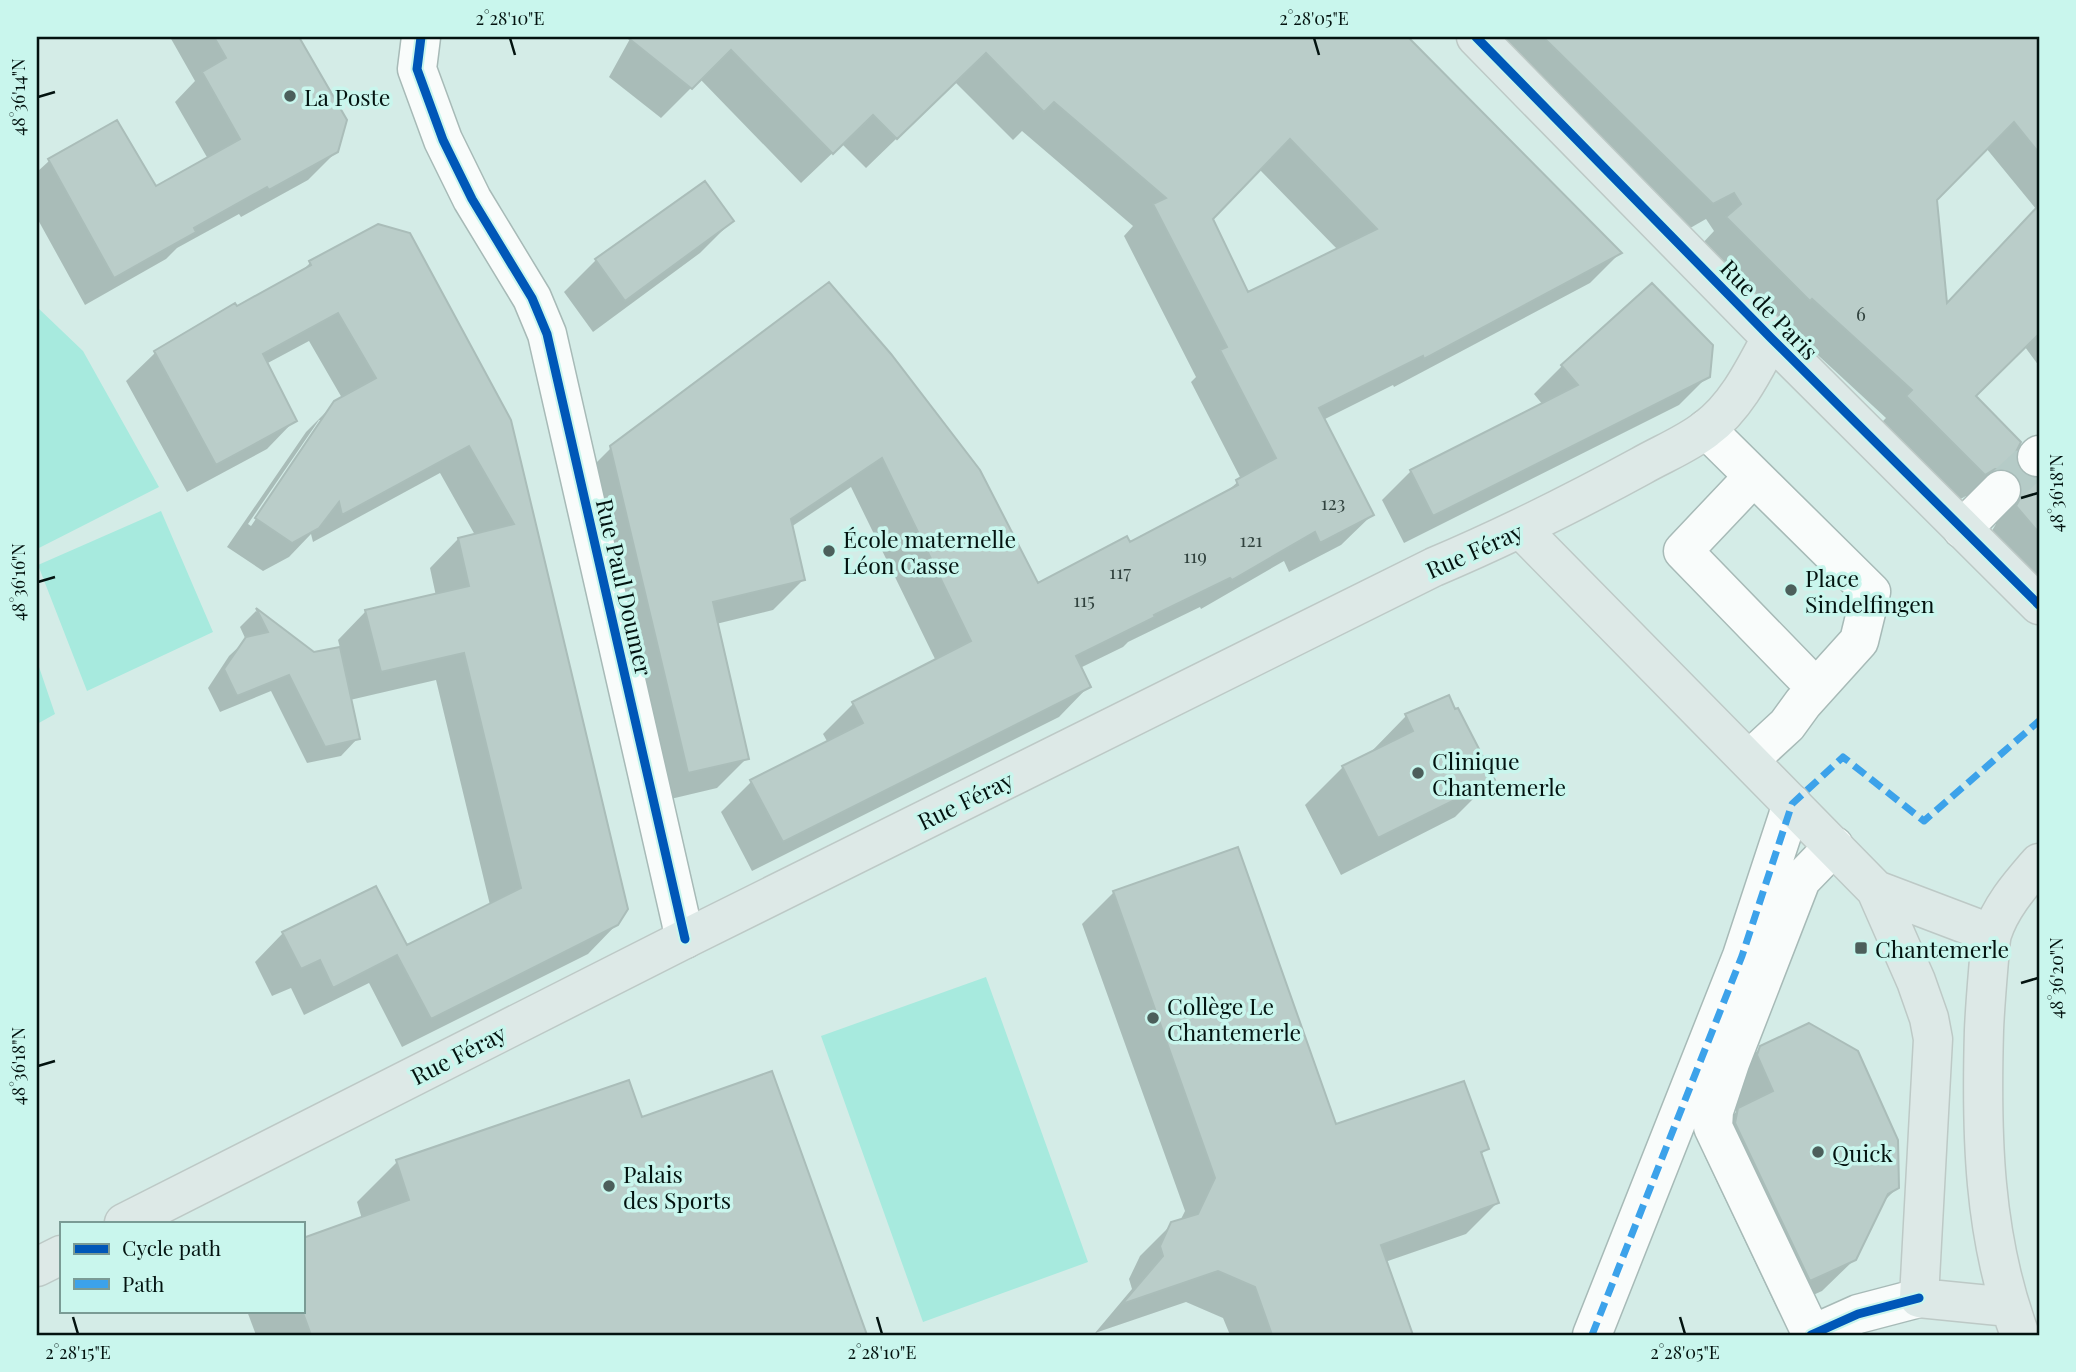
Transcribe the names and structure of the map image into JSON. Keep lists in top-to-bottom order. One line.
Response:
{"streets":{"main road":["Rue de Paris","Rue Féray"],"street":["Rue Paul Doumer"]},"crossings":[["Rue de Paris","Rue Féray"],["Rue Féray","Rue Paul Doumer"]],"places":{"other":["La Poste","École maternelle Léon Casse","Place Sindelfingen","Clinique Chantemerle","Collège Le Chantemerle","Quick","Palais des Sports"],"transit":["Chantemerle"]},"house_numbers":["6","123","121","119","117","115"],"legend":["Cycle path","Path"],"coordinates":["2°28'10\"E","2°28'05\"E","48°36'14\"N","48°36'18\"N","48°36'16\"N","48°36'20\"N","2°28'15\"E"]}
